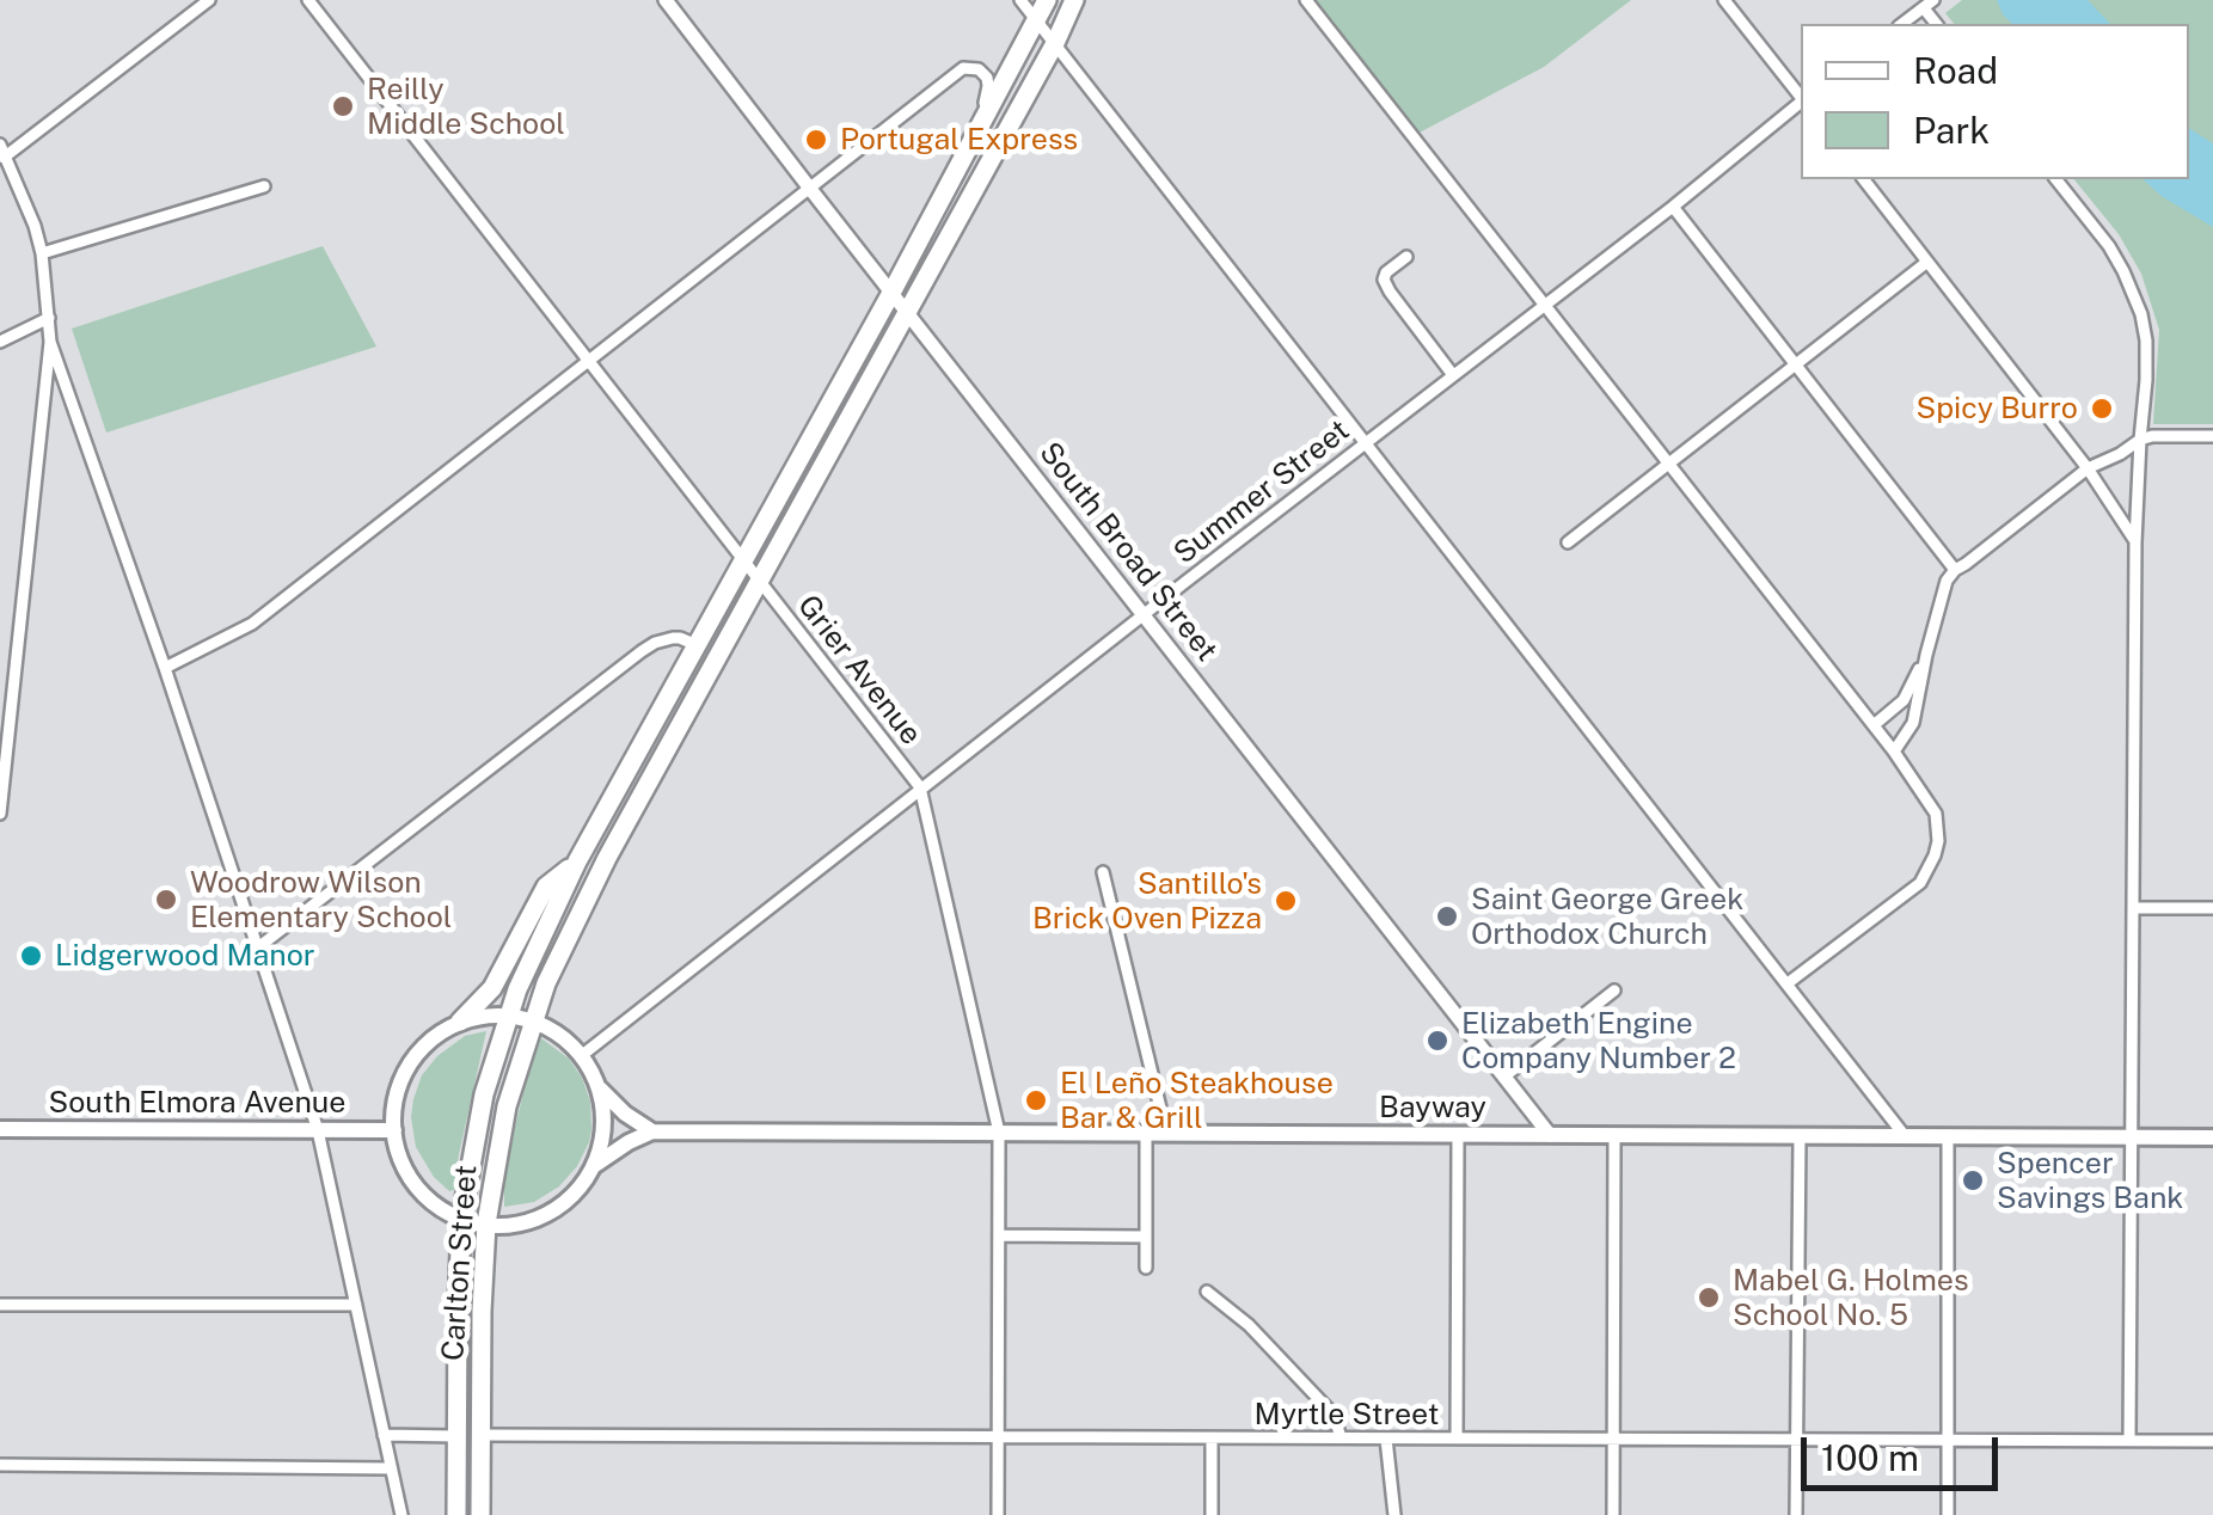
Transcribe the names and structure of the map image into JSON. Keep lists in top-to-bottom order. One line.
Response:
{"streets":{"highway":["Carlton Street"],"main road":["South Elmora Avenue","Bayway"],"street":["Summer Street","South Broad Street","Grier Avenue","Myrtle Street"]},"crossings":[["Summer Street","South Broad Street"],["Summer Street","Grier Avenue"],["South Broad Street","Bayway"],["South Broad Street","Carlton Street"],["Grier Avenue","Bayway"],["Grier Avenue","Carlton Street"],["Grier Avenue","Myrtle Street"],["Carlton Street","Myrtle Street"]],"places":["Reilly Middle School","Portugal Express","Spicy Burro","Woodrow Wilson Elementary School","Santillo's Brick Oven Pizza","Saint George Greek Orthodox Church","Lidgerwood Manor","Elizabeth Engine Company Number 2","El Leño Steakhouse Bar & Grill","Spencer Savings Bank","Mabel G. Holmes School No. 5"],"legend":["Road","Park"],"scale_bar":"100 m"}
